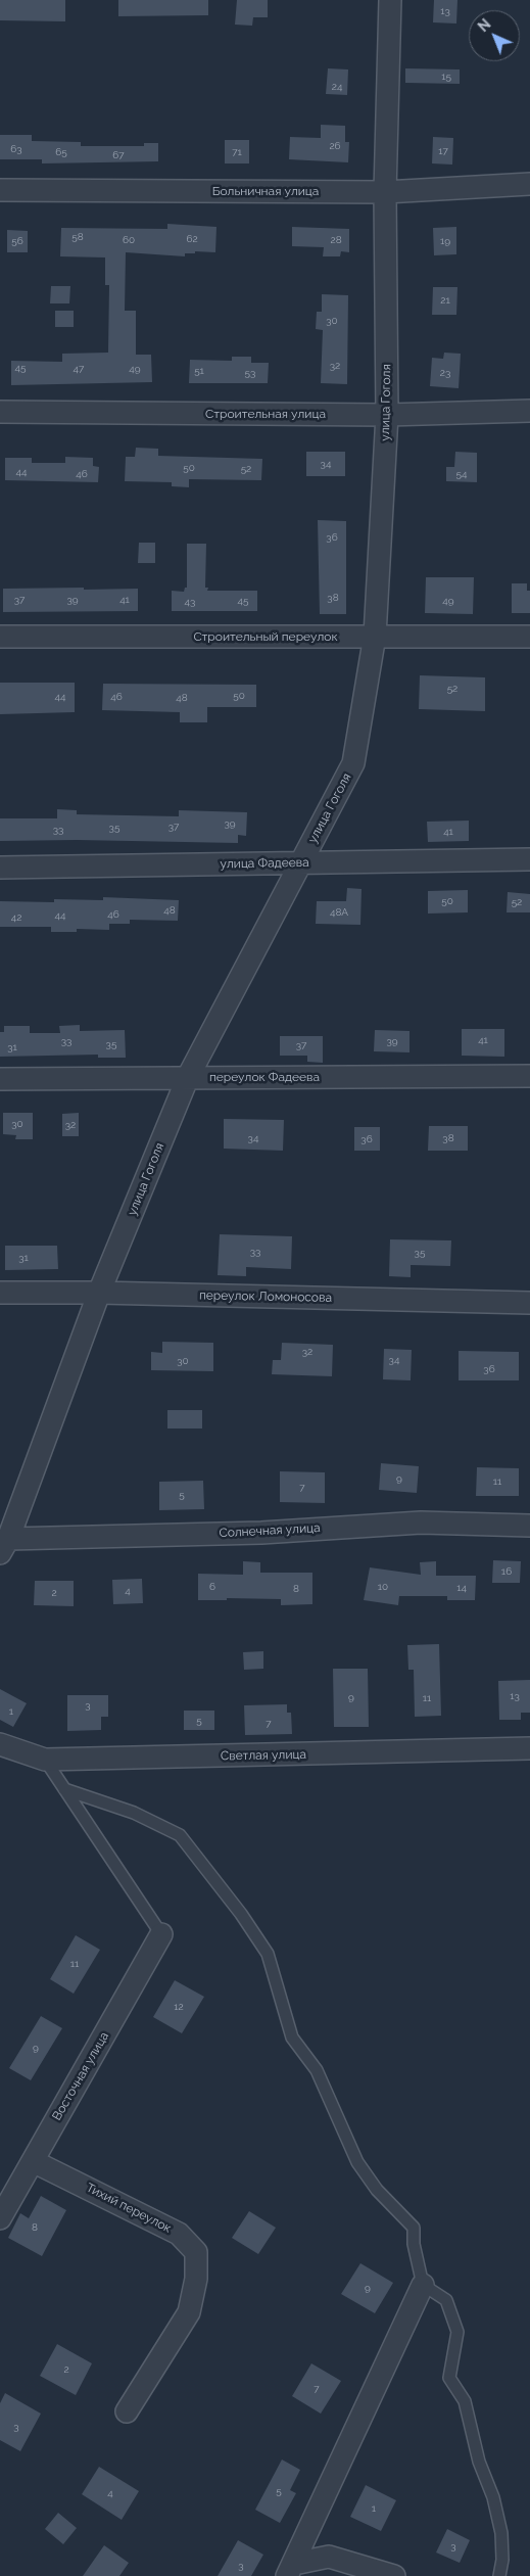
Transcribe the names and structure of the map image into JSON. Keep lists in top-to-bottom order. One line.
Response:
{"streets":{"street":["Больничная улица","улица Гоголя","Строительная улица","Строительный переулок","улица Фадеева","переулок Фадеева","переулок Ломоносова","Солнечная улица","Светлая улица","Восточная улица","Тихий переулок"]},"crossings":[["Больничная улица","улица Гоголя"],["улица Гоголя","Строительная улица"],["улица Гоголя","Строительный переулок"],["улица Гоголя","улица Фадеева"],["улица Гоголя","переулок Фадеева"],["улица Гоголя","переулок Ломоносова"],["улица Гоголя","Солнечная улица"],["Восточная улица","Тихий переулок"]],"house_numbers":["13","15","24","26","63","17","65","71","67","58","62","60","28","56","19","21","30","32","45","47","49","51","53","23","34","50","52","44","46","54","36","38","37","39","41","45","49","43","52","50","44","46","48","39","37","35","33","41","50","52","48","48А","46","44","42","41","33","39","35","37","31","30","32","34","38","36","33","35","31","32","34","30","36","9","11","7","5","16","6","10","14","8","4","2","13","9","11","3","1","5","7","11","12","9","8","9","2","7","3","5","4","1","3","3"],"north":"top left"}
